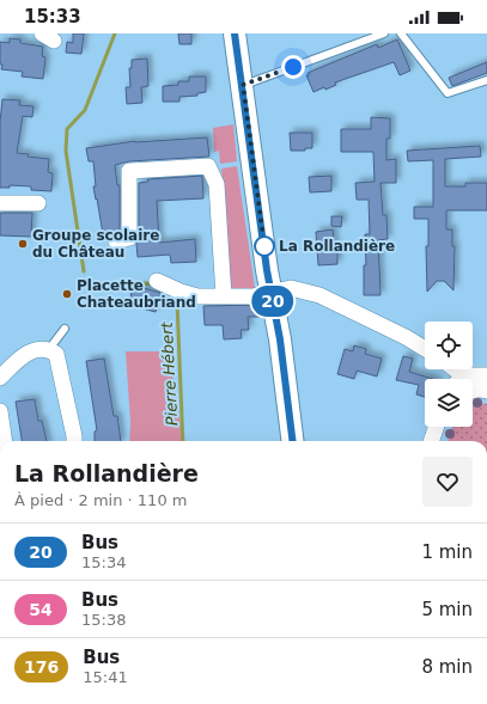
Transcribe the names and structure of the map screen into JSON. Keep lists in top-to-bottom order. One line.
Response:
{"water":["Pierre Hébert"],"places":["Groupe scolaire du Château","La Rollandière","Placette Chateaubriand"],"lines":["bus line 20"],"page":{"status":"15:33","on_map":"20","heading":["La Rollandière","À pied · 2 min · 110 m"],"list":[{"mark":"20","name":"Bus","note":"15:34","value":"1 min"},{"mark":"54","name":"Bus","note":"15:38","value":"5 min"},{"mark":"176","name":"Bus","note":"15:41","value":"8 min"}]}}
